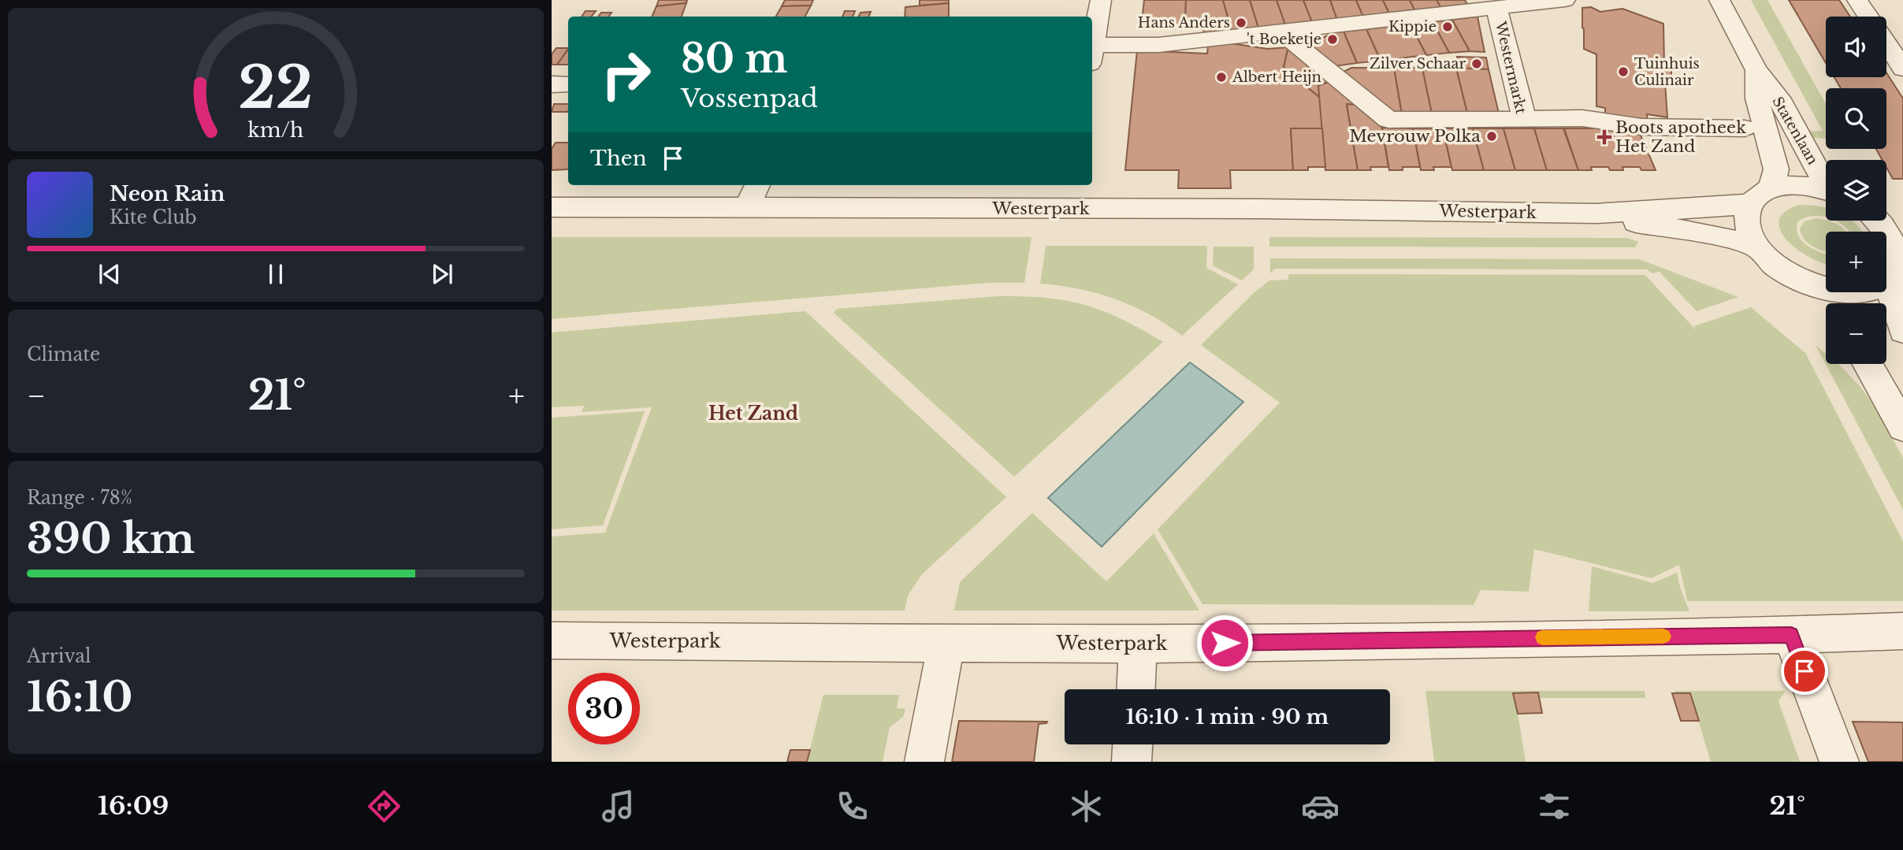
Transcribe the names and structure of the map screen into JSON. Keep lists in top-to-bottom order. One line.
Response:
{"streets":{"street":["Westermarkt","Statenlaan","Westerpark"]},"districts":["Het Zand"],"places":{"other":["Hans Anders","Kippie","'t Boeketje","Zilver Schaar","Tuinhuis Culinair","Albert Heijn","Mevrouw Polka"],"health":["Boots apotheek Het Zand"]},"page":{"map_buttons":["+","−"],"turn":["80 m","Vossenpad"],"then":"Then","song":["Neon Rain","Kite Club"],"tile":["Climate",["Range · 78%","390 km"],["Arrival","16:10"]],"heat":["−","21°","+"],"limit":"30","trip":"16:10 · 1 min · 90 m","tabs":["16:09","21°"],"gauge":["22","km/h"]}}
